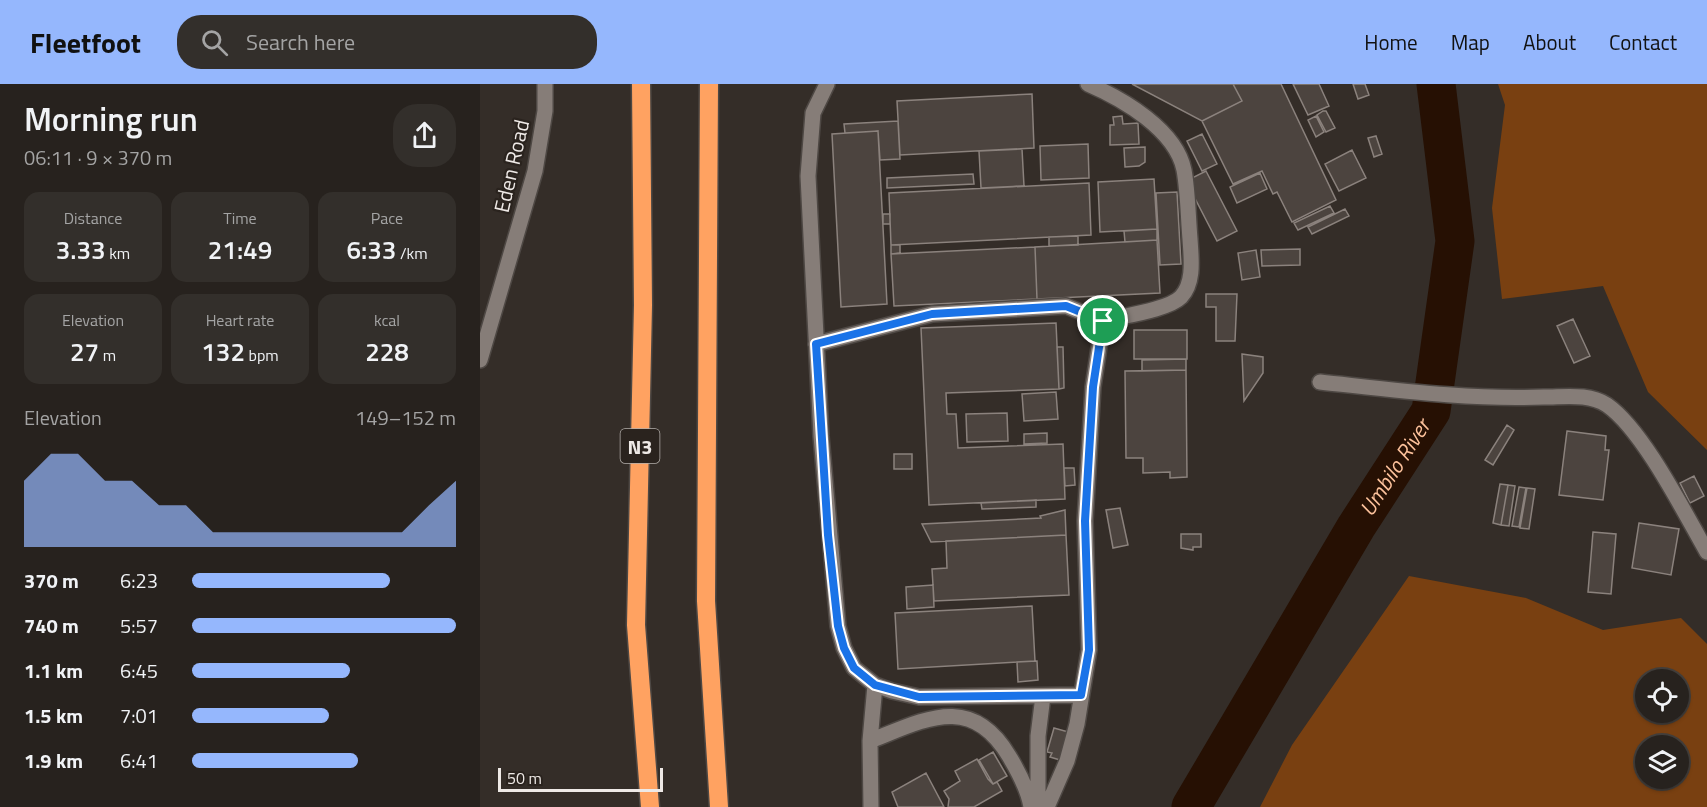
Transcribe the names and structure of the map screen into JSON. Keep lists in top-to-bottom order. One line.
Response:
{"streets":{"highway":["N3"],"street":["Eden Road"]},"water":["Umbilo River"],"scale_bar":"50 m","page":{"header":"Fleetfoot","search":"Search here","nav":["Home","Map","About","Contact"],"heading":["Morning run","06:11 · 9 × 370 m"],"stats":[["Distance","3.33 km"],["Time","21:49"],["Pace","6:33 /km"],["Elevation","27 m"],["Heart rate","132 bpm"],["kcal","228"]],"chart":["Elevation","149–152 m"],"list":[{"name":"370 m","note":"6:23"},{"name":"740 m","note":"5:57"},{"name":"1.1 km","note":"6:45"},{"name":"1.5 km","note":"7:01"},{"name":"1.9 km","note":"6:41"}],"scale":"50 m"}}
